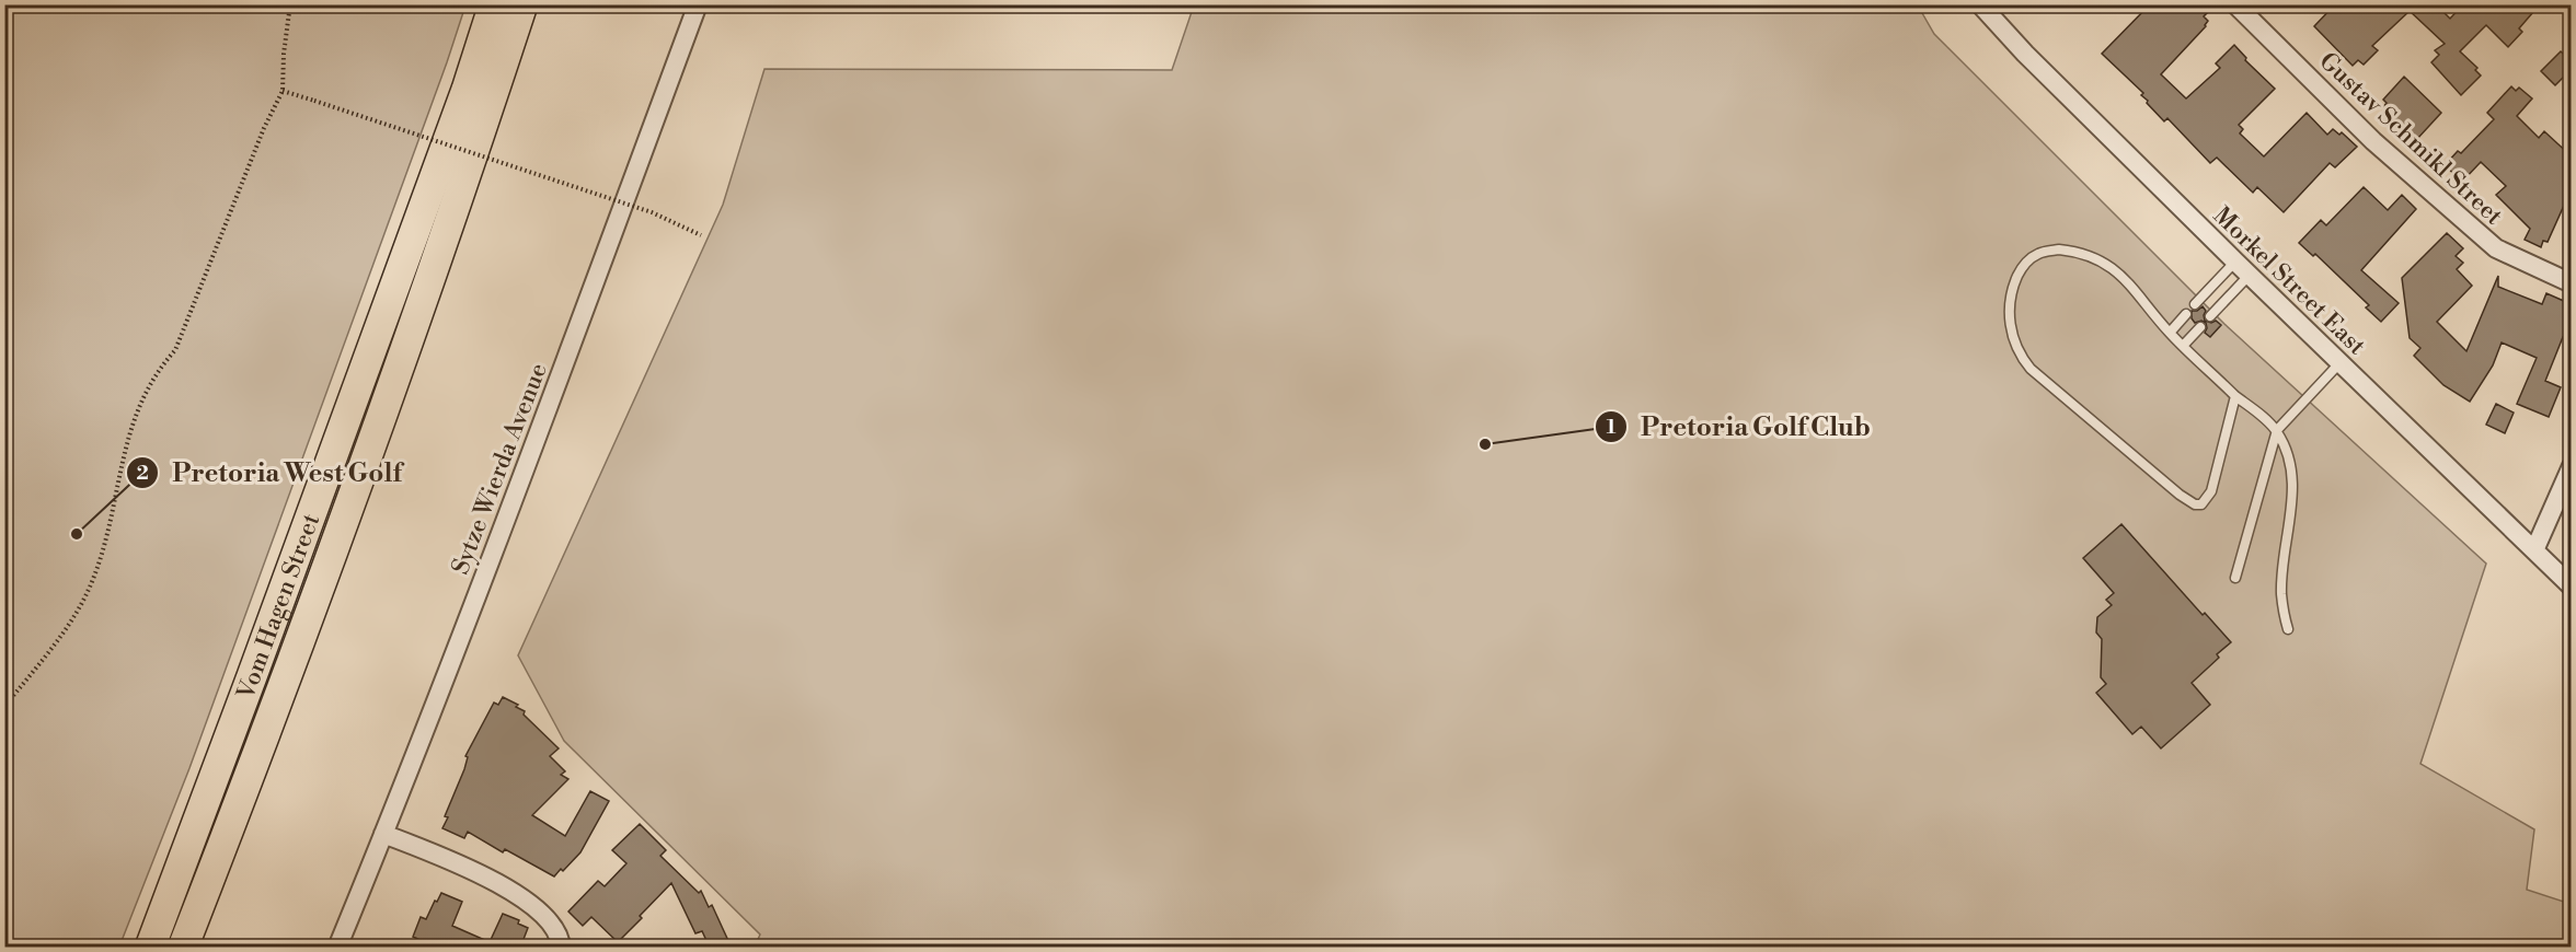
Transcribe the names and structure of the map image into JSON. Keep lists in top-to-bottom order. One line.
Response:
{"streets":{"main road":["Vom Hagen Street"],"street":["Gustav Schmikl Street","Morkel Street East","Sytze Wierda Avenue"]},"places":["Pretoria Golf Club","Pretoria West Golf"]}
